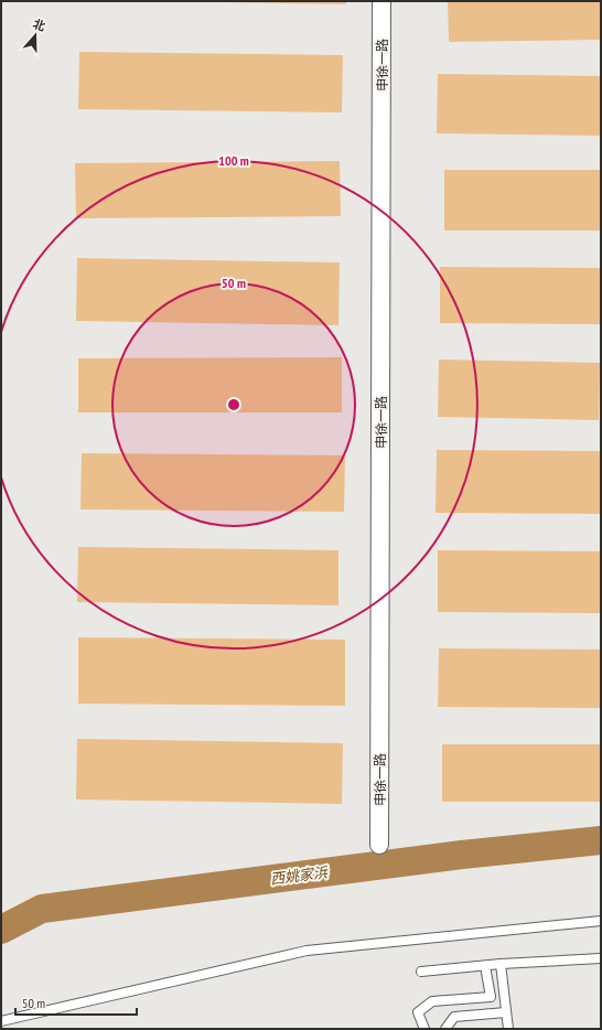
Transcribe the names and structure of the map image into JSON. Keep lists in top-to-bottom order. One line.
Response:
{"streets":{"street":["申徐一路"]},"water":["西姚家浜"],"scale_bar":"50 m","north":"top","rings":["100 m","50 m"]}
